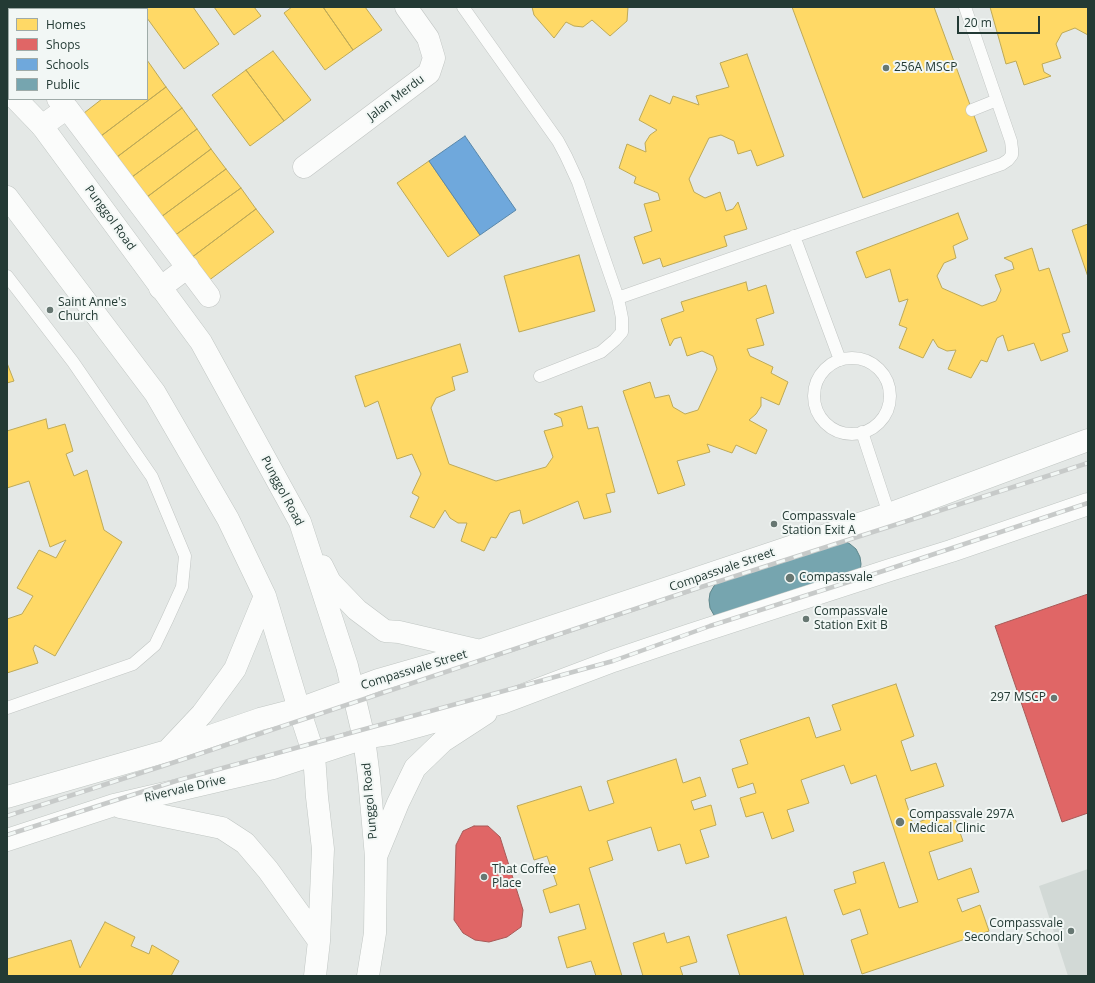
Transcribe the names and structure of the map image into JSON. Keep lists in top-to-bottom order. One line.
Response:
{"streets":{"street":["Jalan Merdu","Punggol Road","Compassvale Street","Rivervale Drive"]},"crossings":[["Punggol Road","Compassvale Street"],["Punggol Road","Rivervale Drive"]],"places":["256A MSCP","Saint Anne's Church","Compassvale Station Exit A","Compassvale","Compassvale Station Exit B","297 MSCP","Compassvale 297A Medical Clinic","That Coffee Place","Compassvale Secondary School"],"legend":["Homes","Shops","Schools","Public"],"scale_bar":"20 m"}
